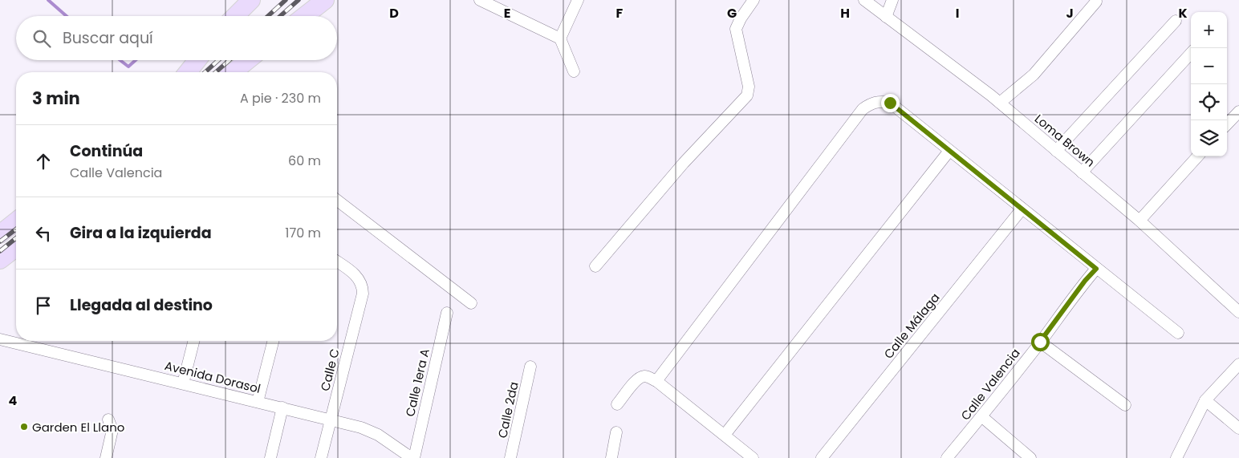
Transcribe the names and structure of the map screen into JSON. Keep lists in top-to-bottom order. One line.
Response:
{"streets":{"street":["Loma Brown","Calle Málaga","Calle C","Avenida Dorasol","Calle 1era A","Calle Valencia","Calle 2da"]},"crossings":[["Calle C","Avenida Dorasol"],["Avenida Dorasol","Calle 1era A"]],"places":["Garden El Llano"],"page":{"map_buttons":["+","−"],"search":"Buscar aquí","heading":["3 min","A pie · 230 m"],"list":[["Continúa","Calle Valencia","60 m"],["Gira a la izquierda","170 m"],"Llegada al destino"]},"grid":{"columns":["D","E","F","G","H","I","J","K"],"rows":["4"]}}
